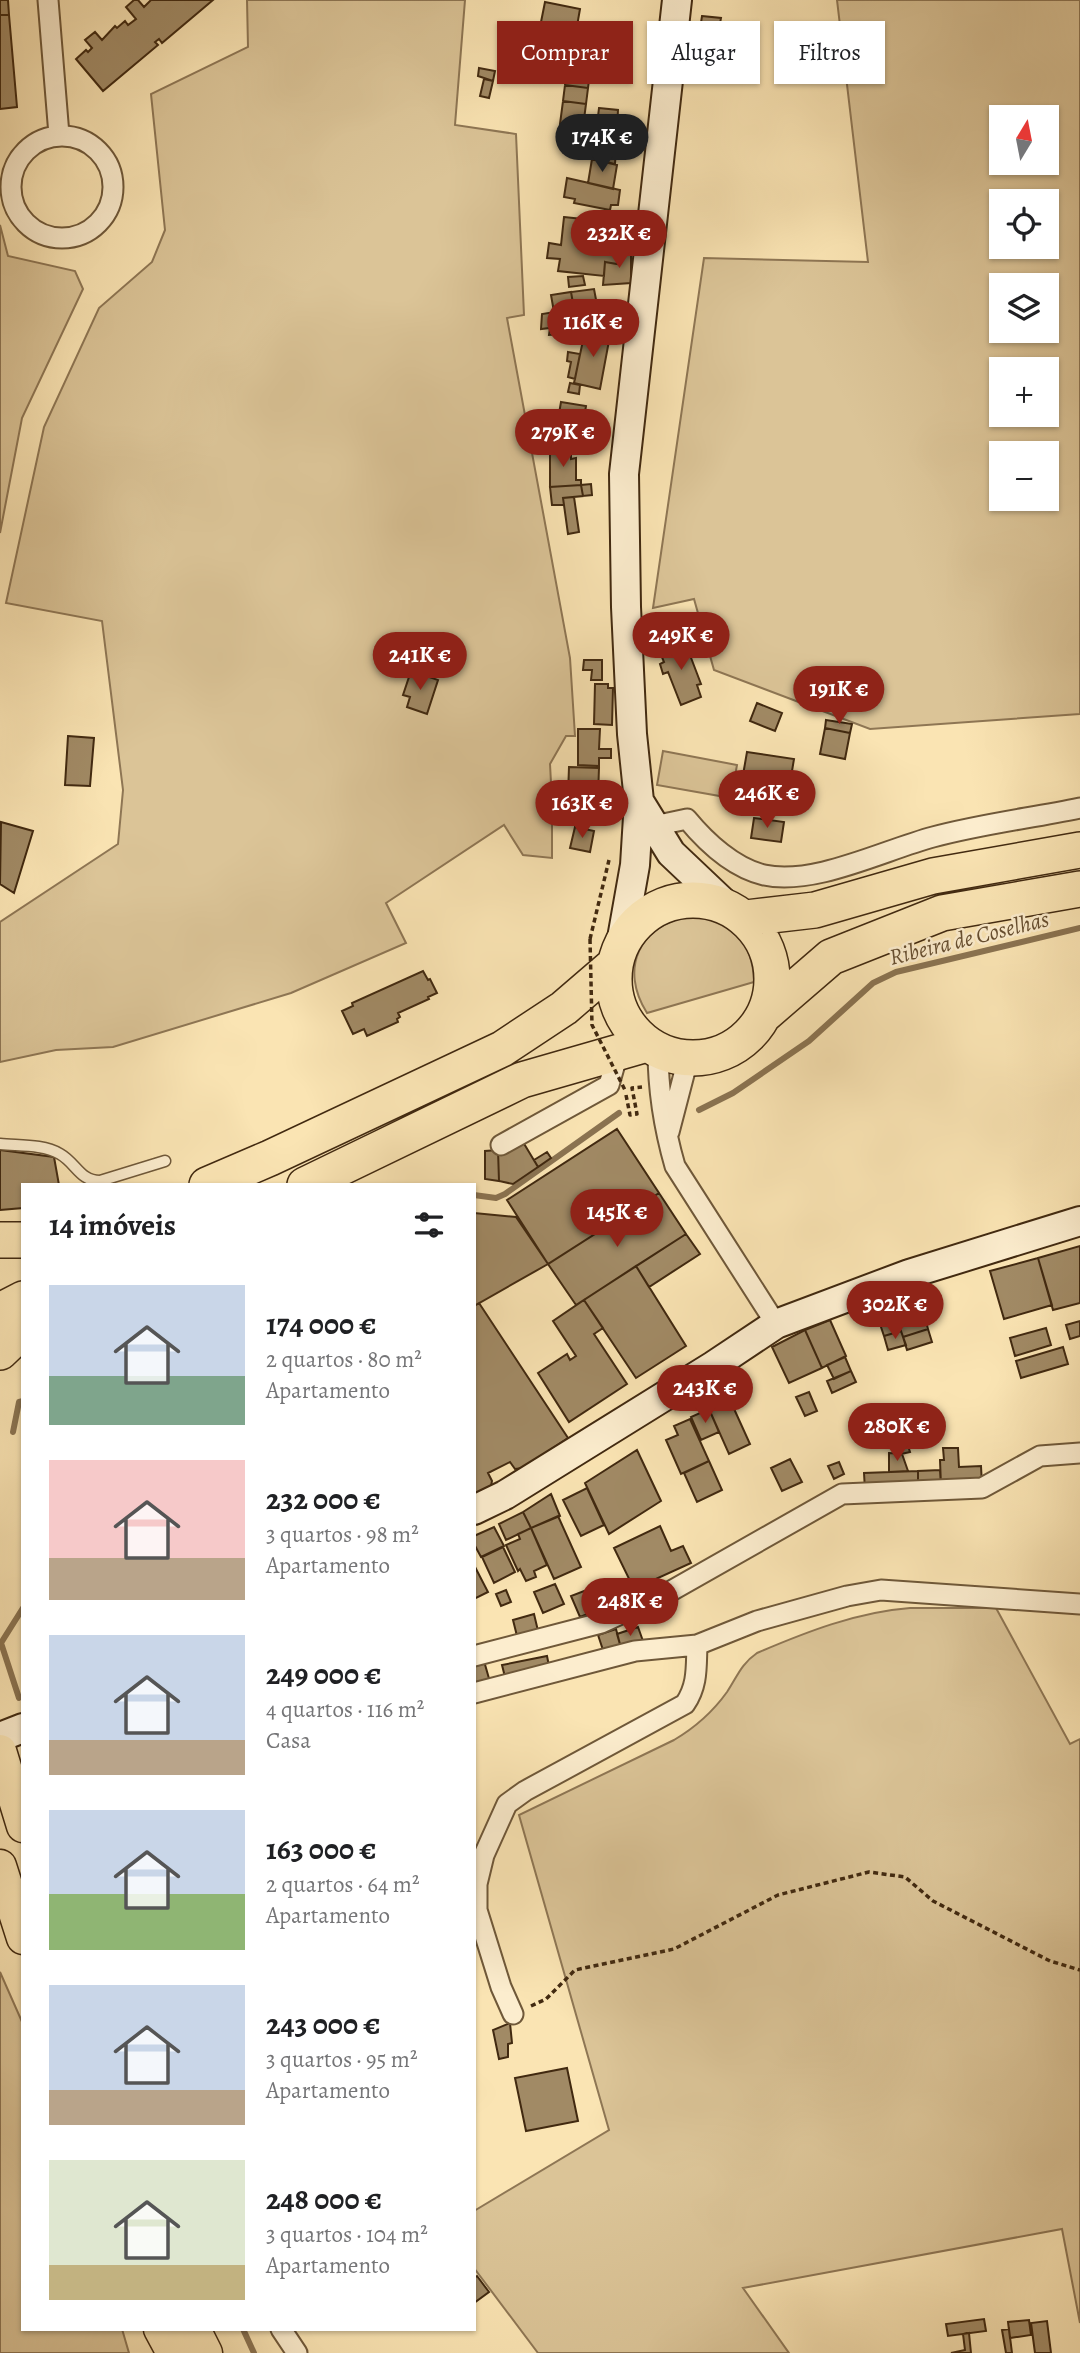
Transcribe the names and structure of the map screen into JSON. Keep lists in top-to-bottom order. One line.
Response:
{"water":["Ribeira de Coselhas"],"north":"top","page":{"chip":["Comprar","Alugar","Filtros"],"map_buttons":["+","−"],"price":["174K €","232K €","116K €","279K €","249K €","241K €","191K €","246K €","163K €","145K €","302K €","243K €","280K €","248K €"],"heading":"14 imóveis","list":[{"name":"174 000 €","note":"2 quartos · 80 m² · Apartamento"},{"name":"232 000 €","note":"3 quartos · 98 m² · Apartamento"},{"name":"249 000 €","note":"4 quartos · 116 m² · Casa"},{"name":"163 000 €","note":"2 quartos · 64 m² · Apartamento"},{"name":"243 000 €","note":"3 quartos · 95 m² · Apartamento"},{"name":"248 000 €","note":"3 quartos · 104 m² · Apartamento"}]}}
